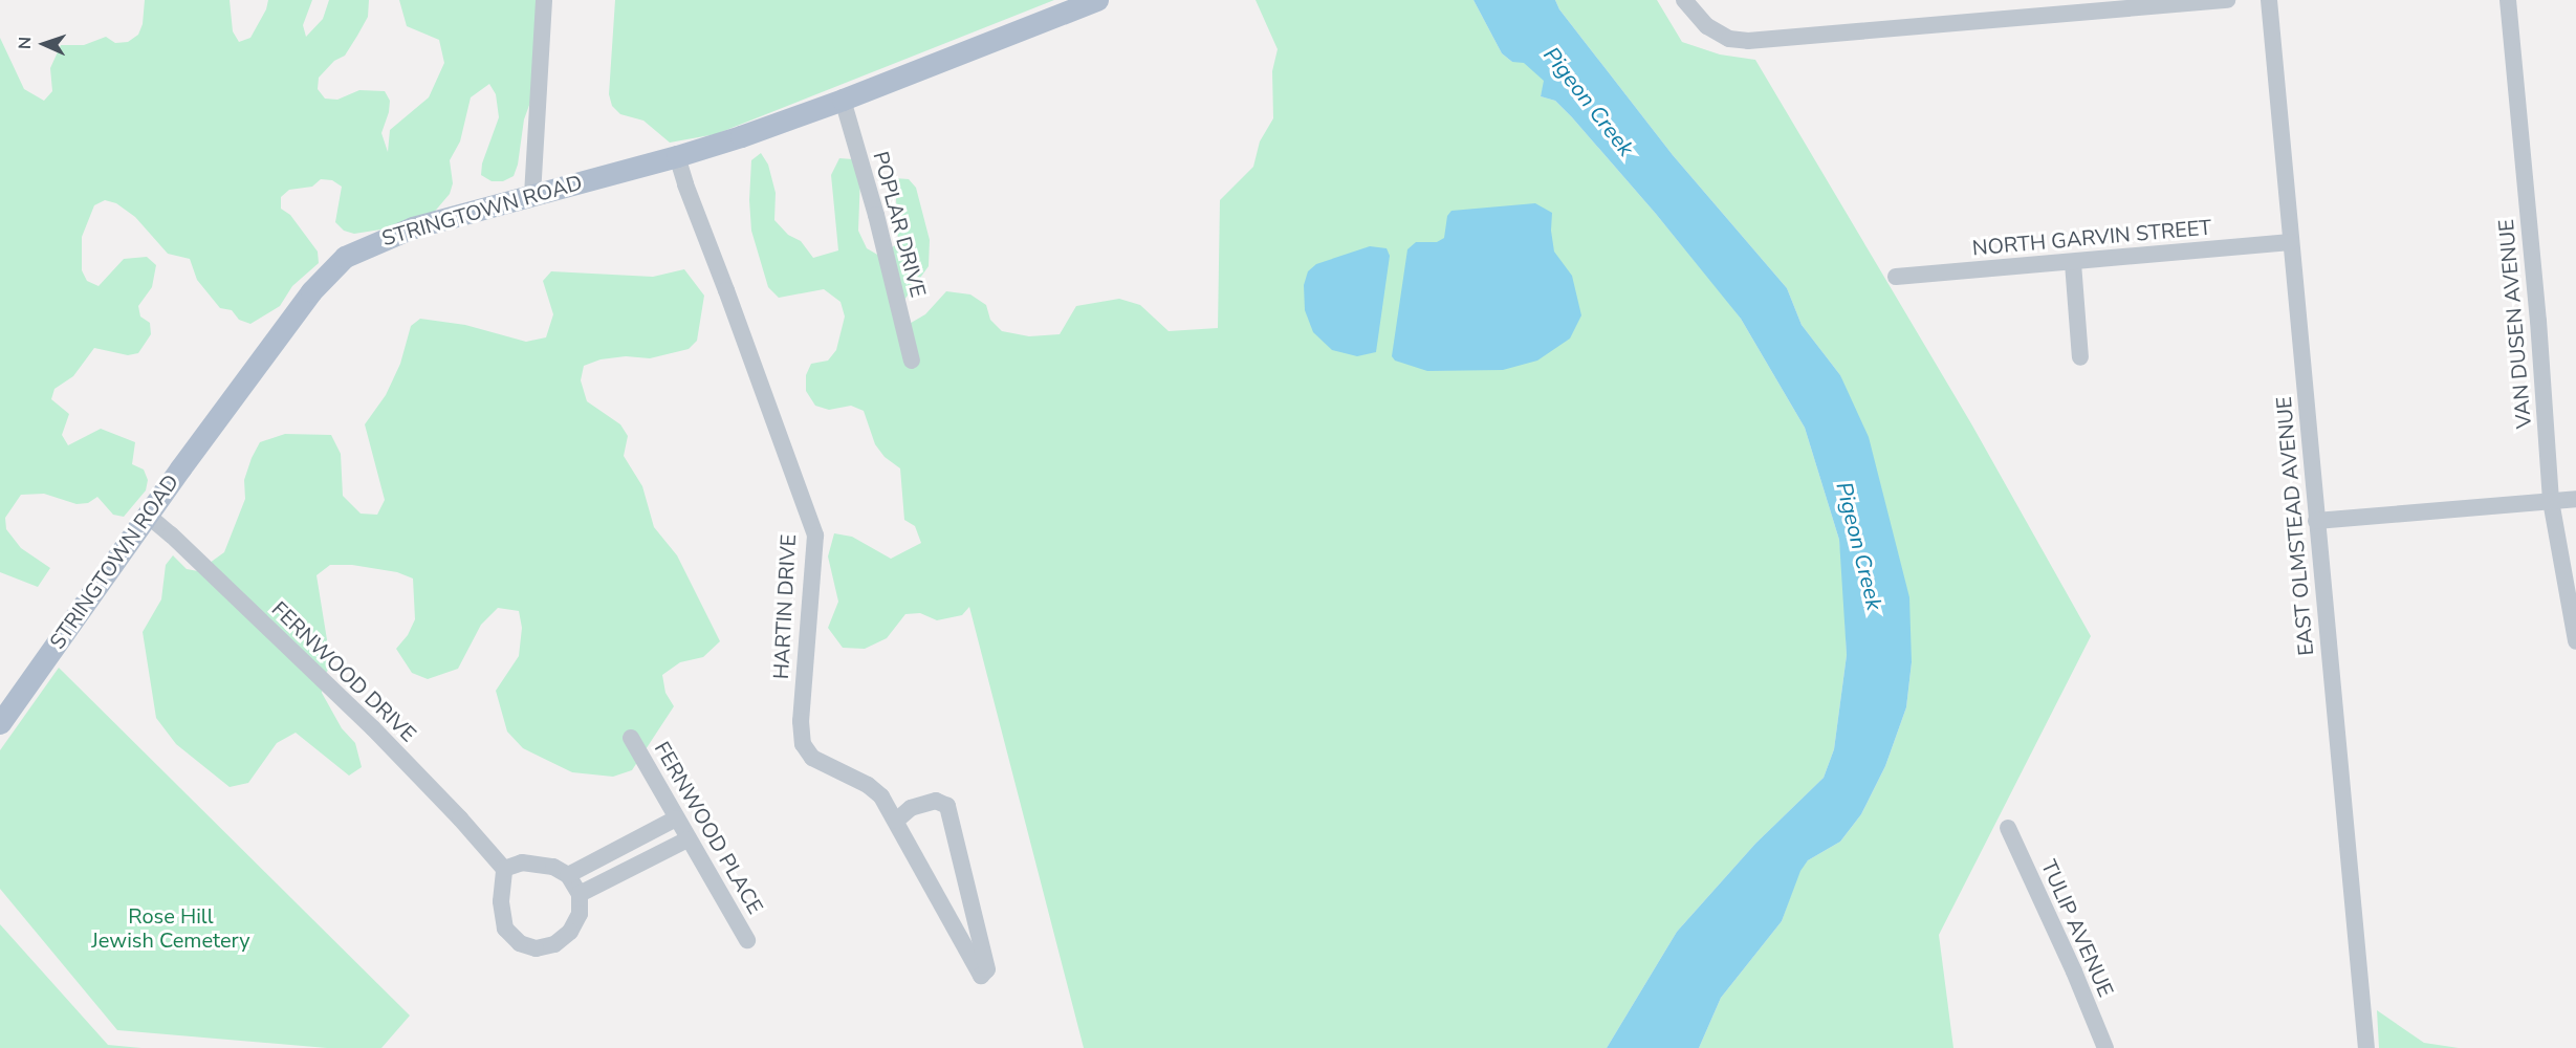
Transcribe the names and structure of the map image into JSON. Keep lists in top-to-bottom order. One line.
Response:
{"streets":{"main road":["STRINGTOWN ROAD"],"street":["POPLAR DRIVE","NORTH GARVIN STREET","VAN DUSEN AVENUE","EAST OLMSTEAD AVENUE","HARTIN DRIVE","FERNWOOD DRIVE","FERNWOOD PLACE","TULIP AVENUE"]},"crossings":[["STRINGTOWN ROAD","POPLAR DRIVE"],["STRINGTOWN ROAD","HARTIN DRIVE"],["STRINGTOWN ROAD","FERNWOOD DRIVE"],["NORTH GARVIN STREET","EAST OLMSTEAD AVENUE"]],"water":["Pigeon Creek"],"parks":["Rose Hill Jewish Cemetery"],"north":"left"}
